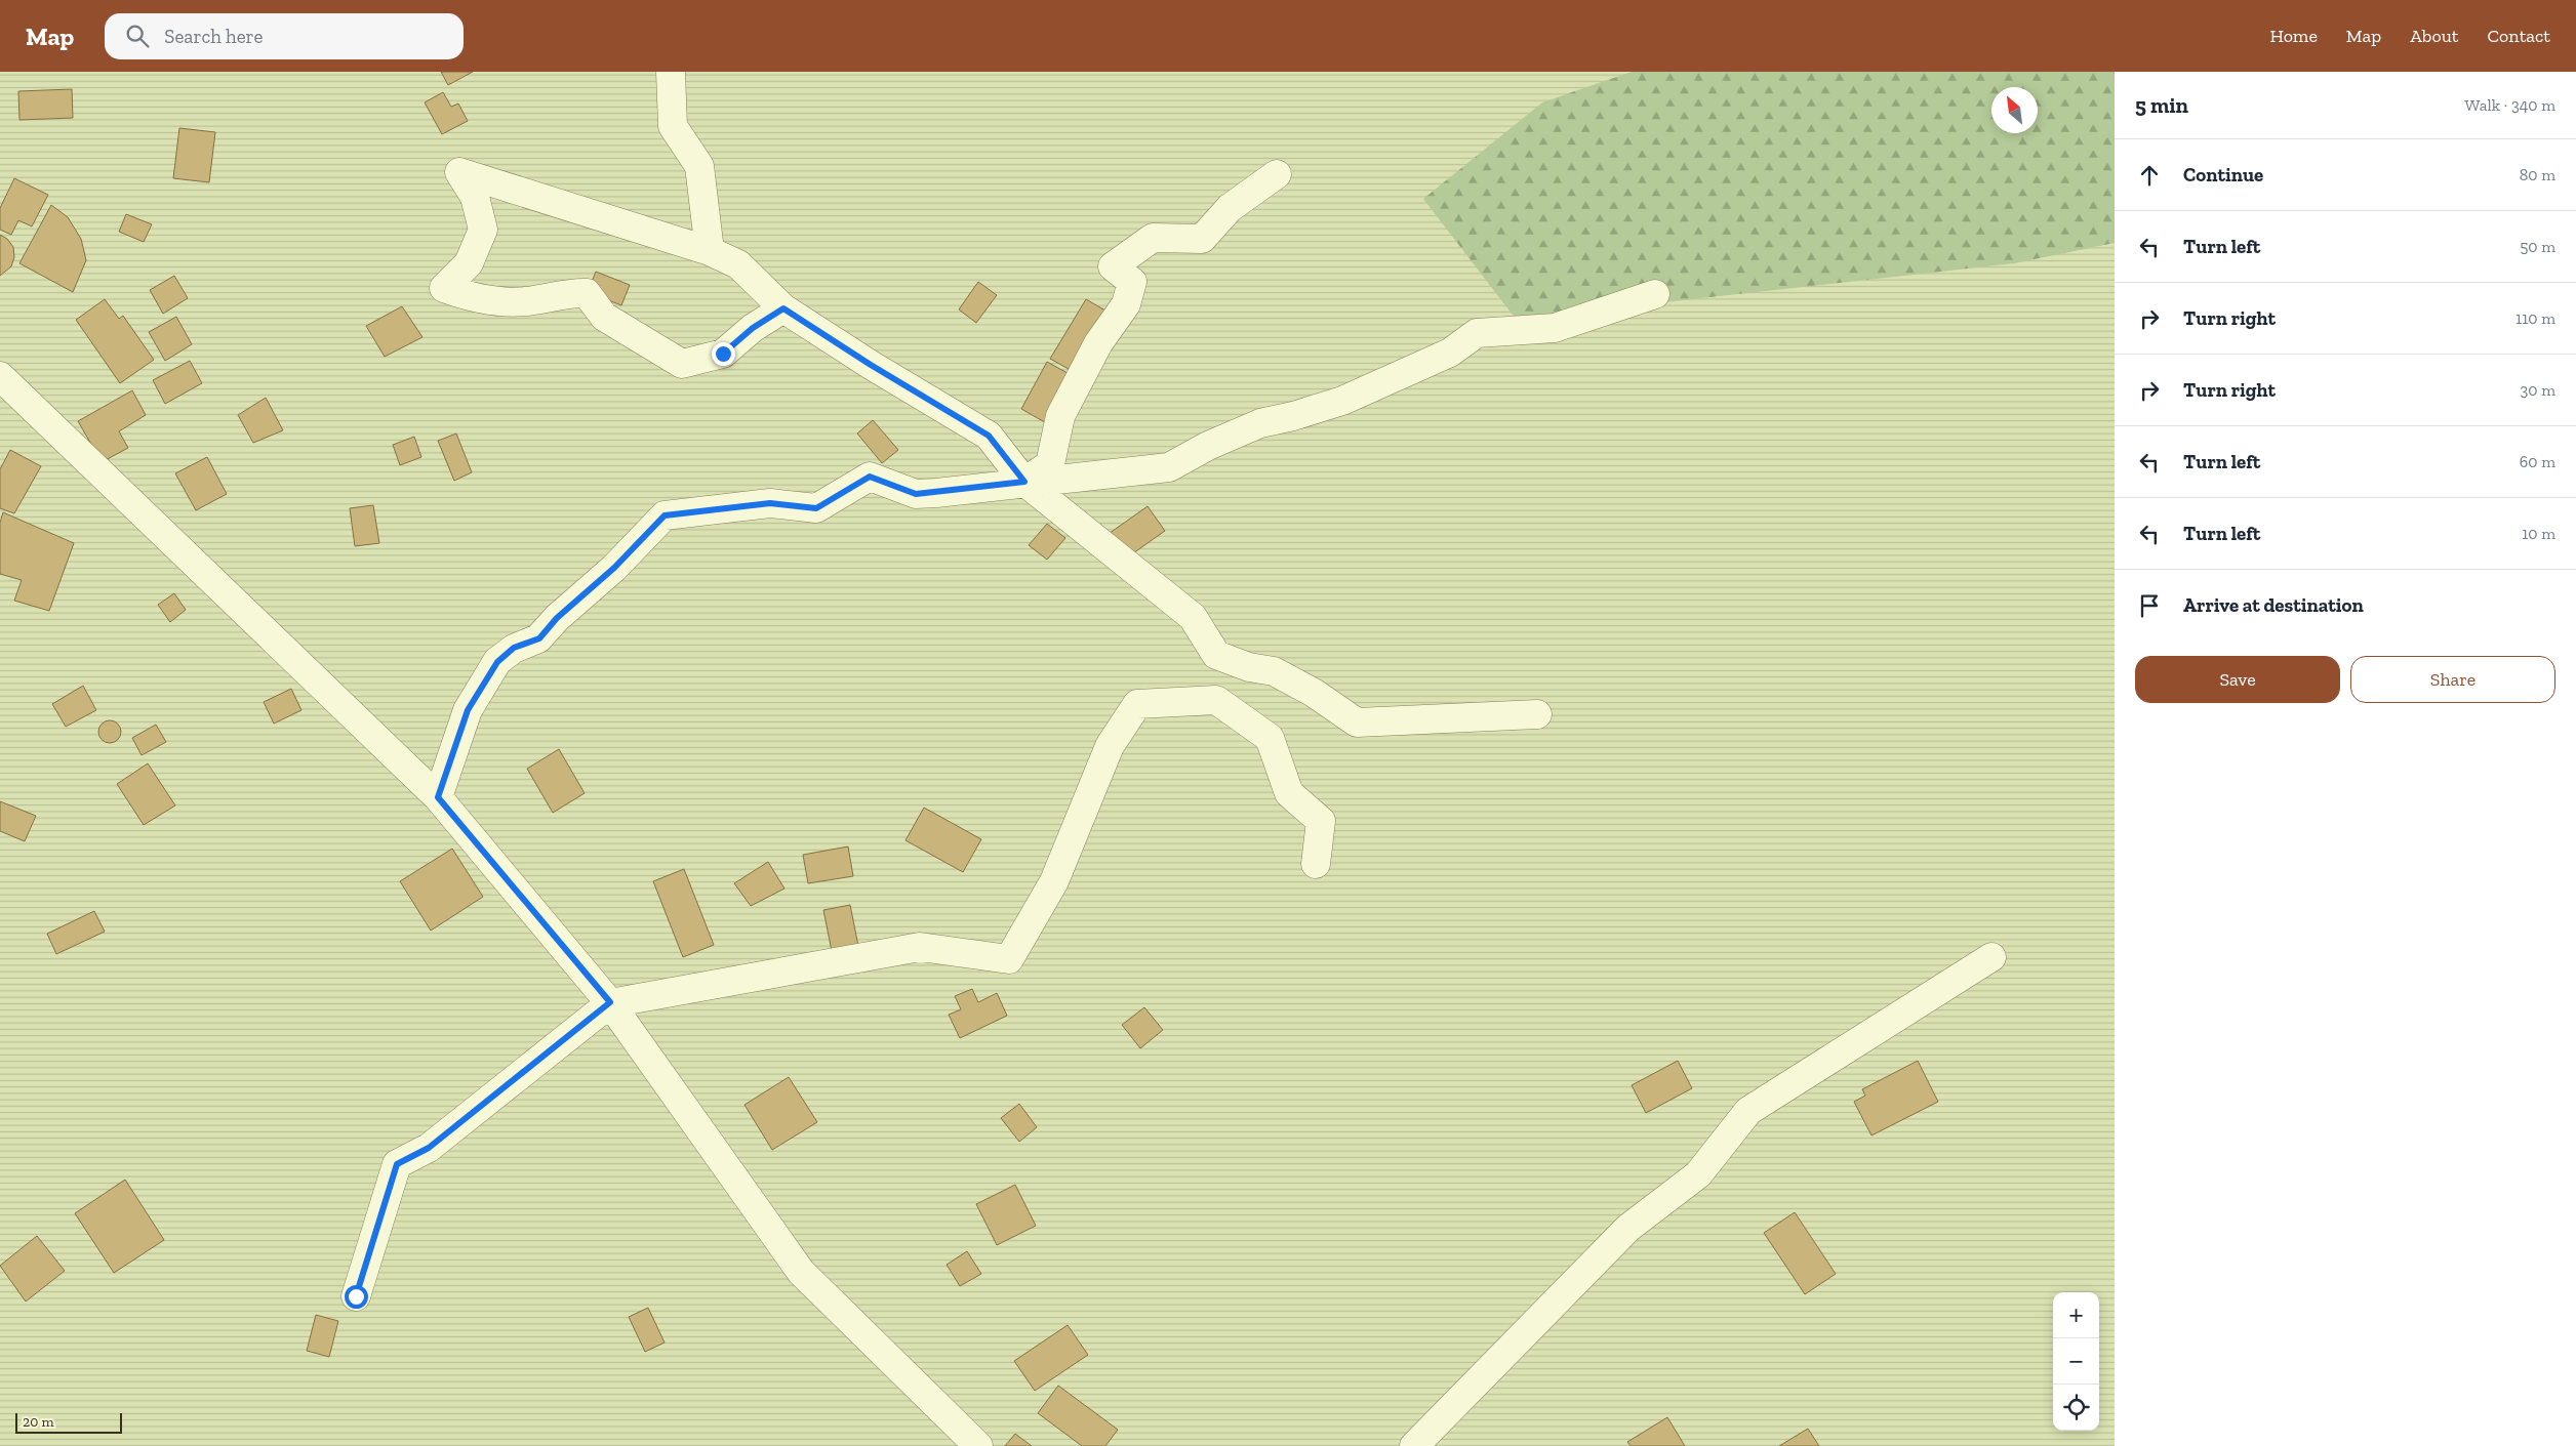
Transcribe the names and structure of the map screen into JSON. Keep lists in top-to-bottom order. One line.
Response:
{"scale_bar":"20 m","north":"top left","page":{"header":"Map","search":"Search here","nav":["Home","Map","About","Contact"],"heading":["5 min","Walk · 340 m"],"list":[["Continue","80 m"],["Turn left","50 m"],["Turn right","110 m"],["Turn right","30 m"],["Turn left","60 m"],["Turn left","10 m"],"Arrive at destination"],"buttons":["Save","Share"],"map_buttons":["+","−"],"scale":"20 m"}}
